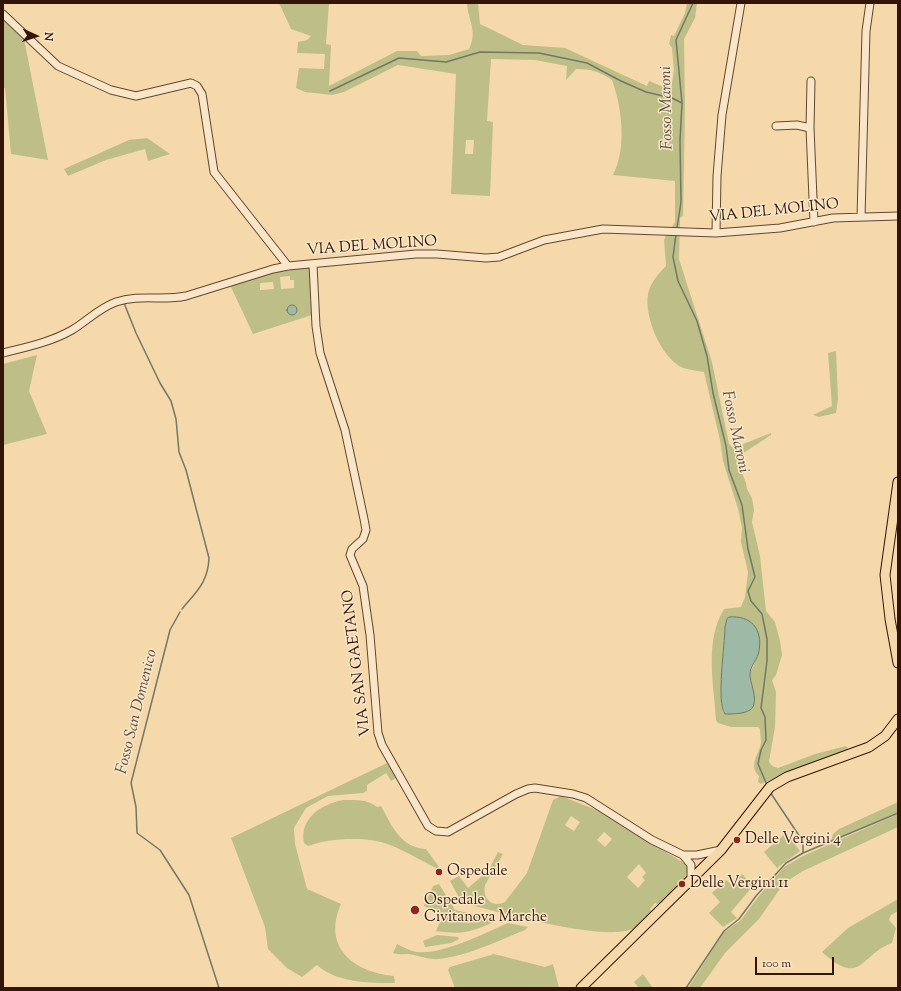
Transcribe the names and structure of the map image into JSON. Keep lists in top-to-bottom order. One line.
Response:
{"streets":{"street":["VIA DEL MOLINO","VIA SAN GAETANO"]},"crossings":[["VIA DEL MOLINO","VIA SAN GAETANO"]],"water":["Fosso Maroni","Fosso San Domenico"],"places":["Delle Vergini 4","Ospedale","Delle Vergini 11","Ospedale Civitanova Marche"],"scale_bar":"100 m","north":"right"}
